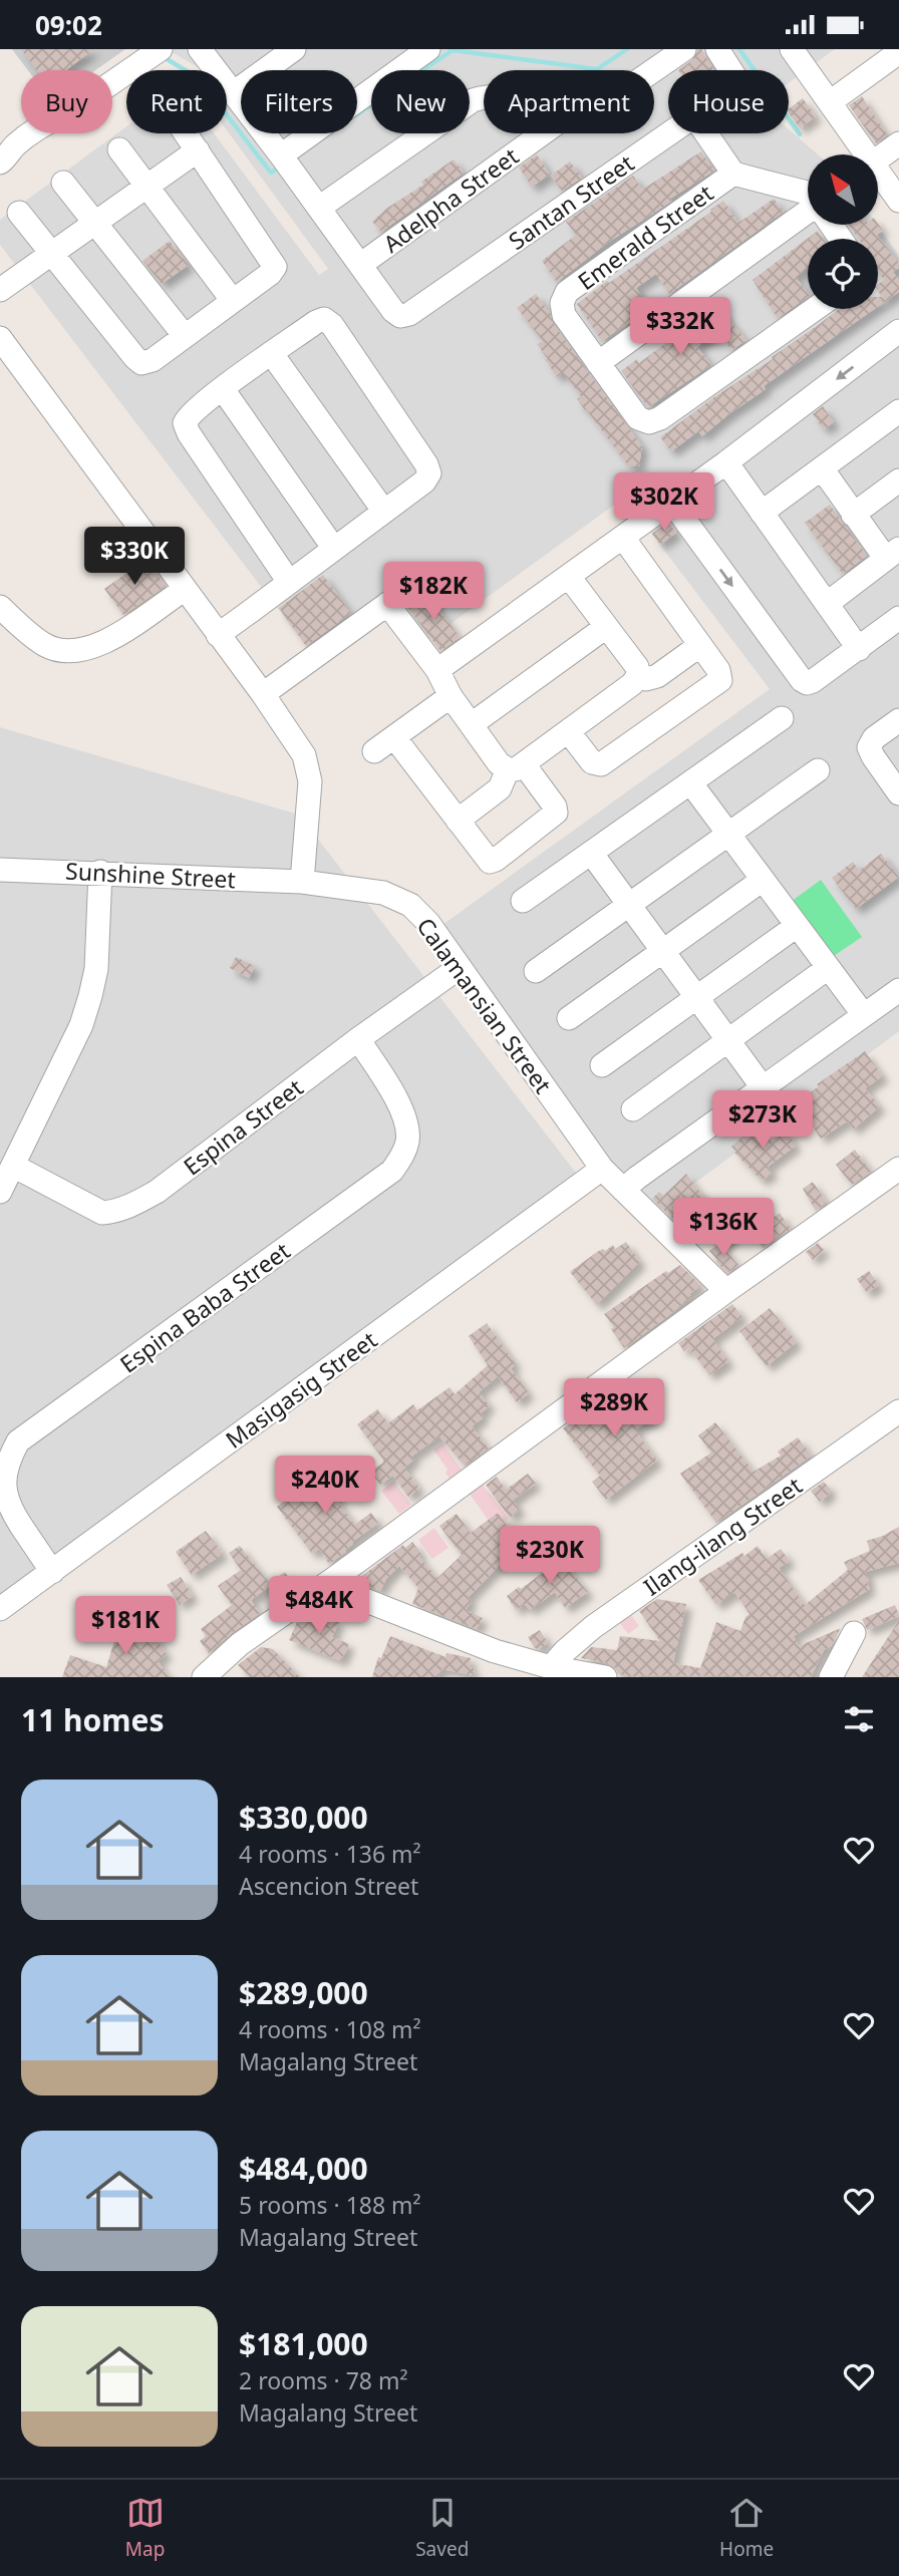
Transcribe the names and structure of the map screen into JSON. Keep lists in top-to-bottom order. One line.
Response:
{"streets":{"street":["Adelpha Street","Santan Street","Emerald Street","Sunshine Street","Calamansian Street","Espina Street","Espina Baba Street","Masigasig Street","Ilang-ilang Street"]},"crossings":[["Adelpha Street","Santan Street"],["Sunshine Street","Calamansian Street"],["Calamansian Street","Espina Street"],["Calamansian Street","Masigasig Street"],["Espina Street","Espina Baba Street"],["Espina Baba Street","Masigasig Street"]],"north":"top left","page":{"status":"09:02","chip":["Buy","Rent","Filters","New","Apartment","House"],"price":["$332K","$302K","$330K","$182K","$273K","$136K","$289K","$240K","$230K","$484K","$181K"],"heading":"11 homes","list":[{"name":"$330,000","note":"4 rooms · 136 m² · Ascencion Street"},{"name":"$289,000","note":"4 rooms · 108 m² · Magalang Street"},{"name":"$484,000","note":"5 rooms · 188 m² · Magalang Street"},{"name":"$181,000","note":"2 rooms · 78 m² · Magalang Street"}],"tabs":["Map","Saved","Home"]}}
